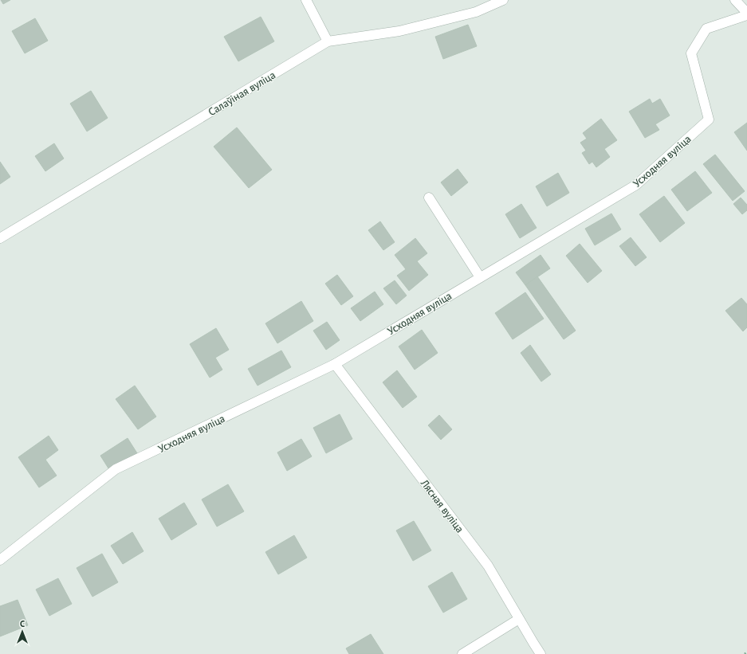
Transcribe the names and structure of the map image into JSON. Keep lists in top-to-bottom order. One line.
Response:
{"streets":{"street":["Салаўіная вуліца","Усходняя вуліца","Лясная вуліца"]},"crossings":[["Усходняя вуліца","Лясная вуліца"]],"north":"top"}
